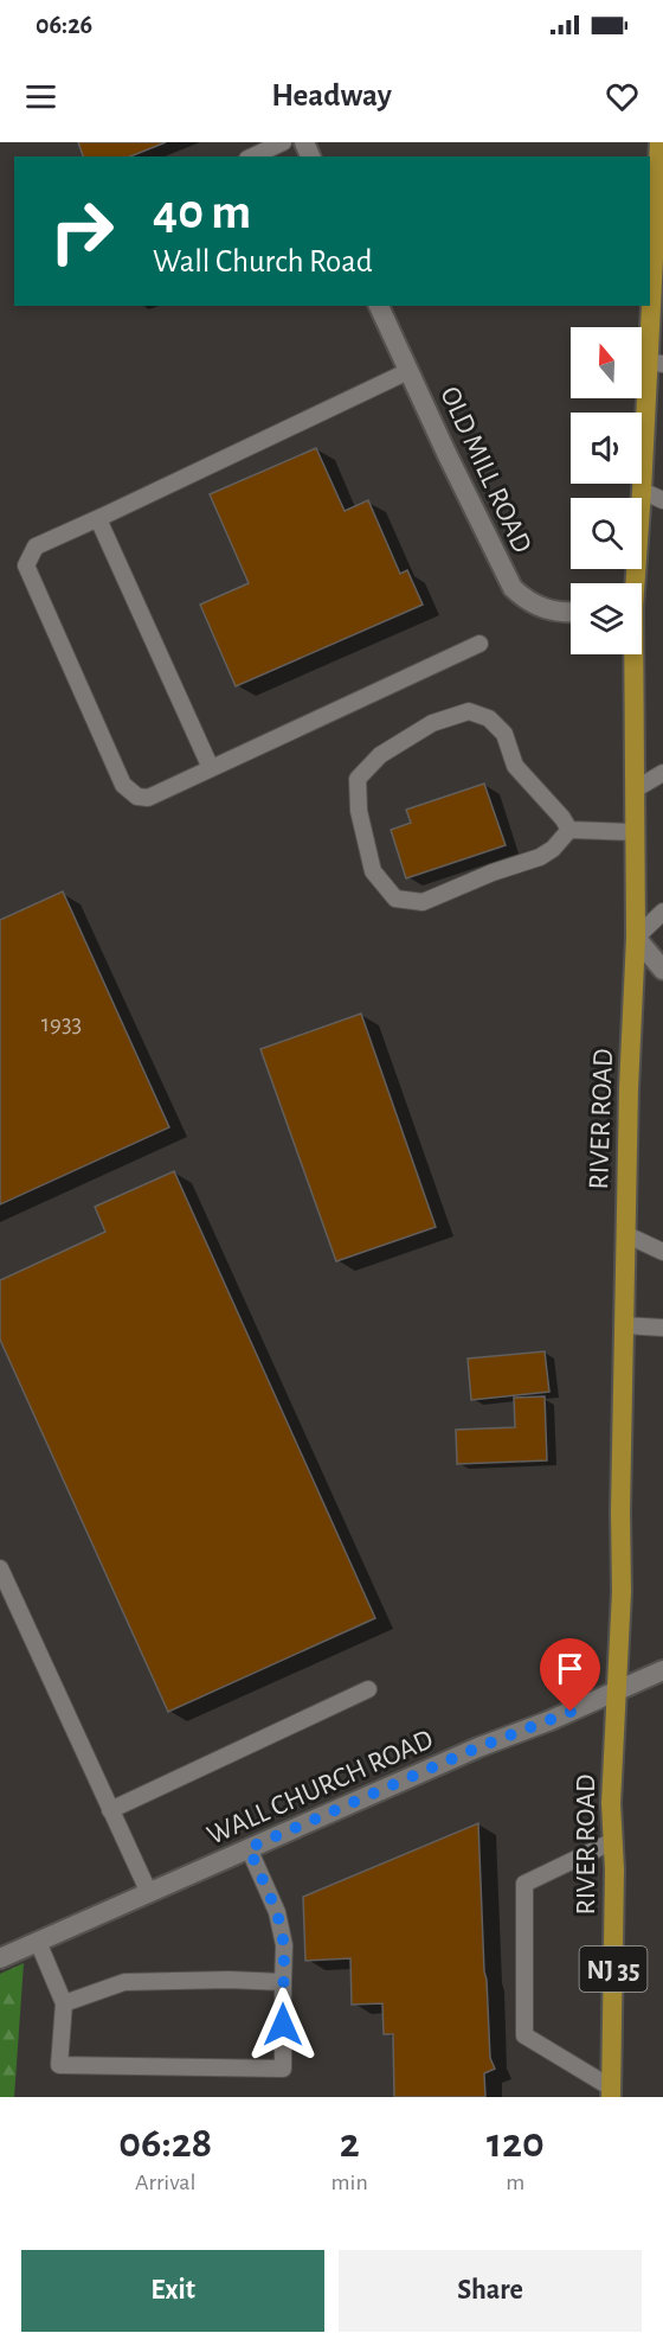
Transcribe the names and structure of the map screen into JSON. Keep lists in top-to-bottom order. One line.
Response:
{"streets":{"highway":["RIVER ROAD","NJ 35"],"street":["OLD MILL ROAD","WALL CHURCH ROAD"]},"crossings":[["RIVER ROAD","WALL CHURCH ROAD"]],"house_numbers":["1933"],"north":"top","page":{"status":"06:26","header":"Headway","turn":["40 m","Wall Church Road"],"eta":["06:28","Arrival","2","min","120","m"],"buttons":["Exit","Share"]}}
